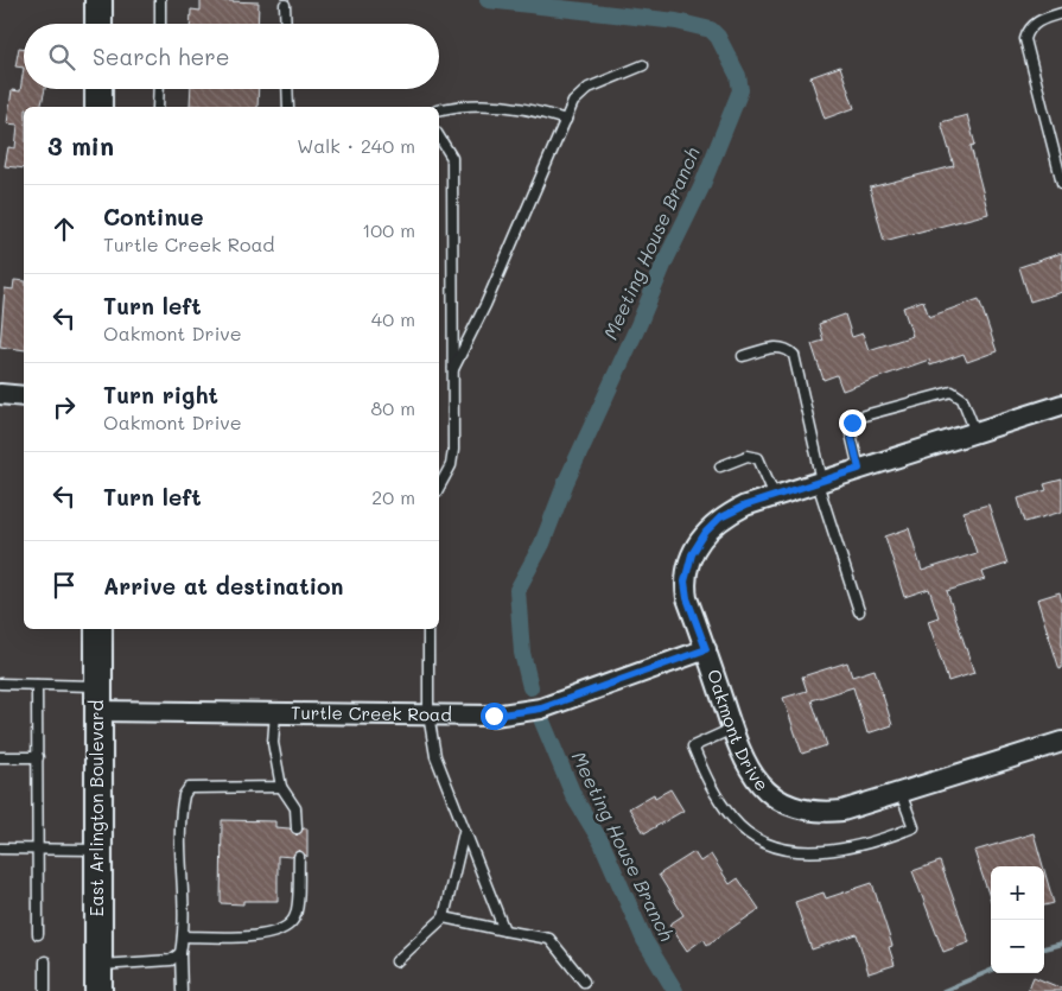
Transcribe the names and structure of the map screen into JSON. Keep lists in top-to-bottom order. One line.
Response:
{"streets":{"main road":["East Arlington Boulevard"],"street":["Turtle Creek Road","Oakmont Drive"]},"crossings":[["Turtle Creek Road","Oakmont Drive"],["Turtle Creek Road","East Arlington Boulevard"]],"water":["Meeting House Branch"],"page":{"search":"Search here","heading":["3 min","Walk · 240 m"],"list":[["Continue","Turtle Creek Road","100 m"],["Turn left","Oakmont Drive","40 m"],["Turn right","Oakmont Drive","80 m"],["Turn left","20 m"],"Arrive at destination"],"map_buttons":["+","−"]}}
